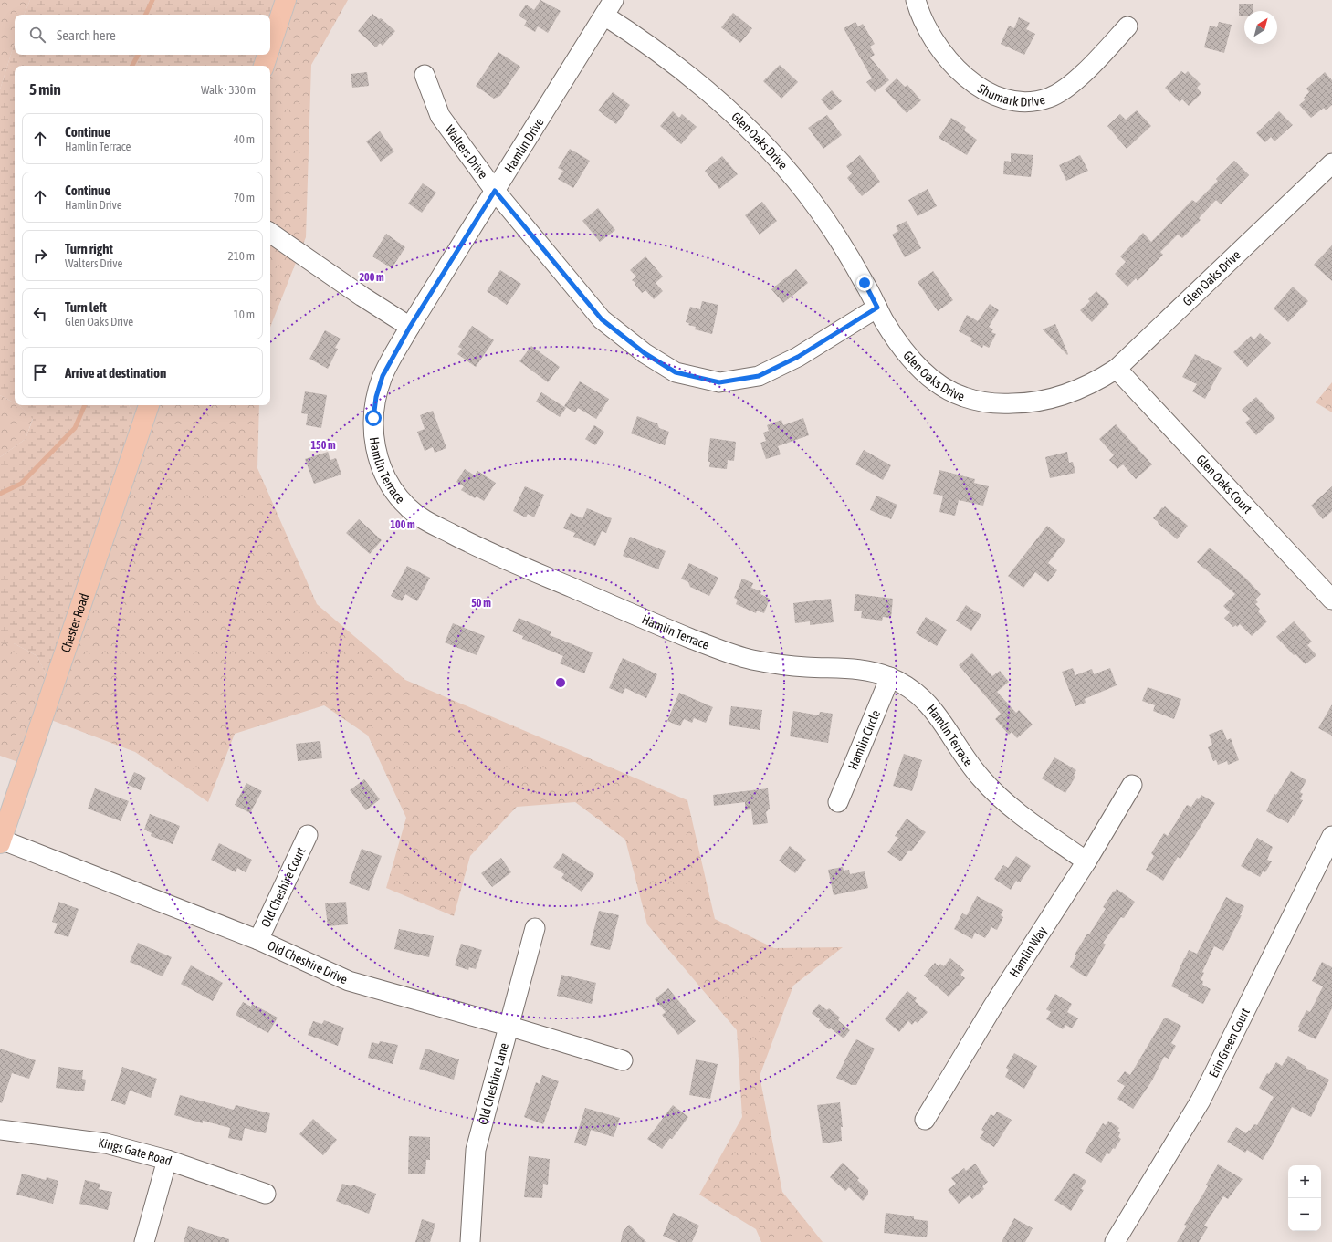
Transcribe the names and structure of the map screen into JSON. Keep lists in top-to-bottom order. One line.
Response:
{"streets":{"main road":["Chester Road"],"street":["Shumark Drive","Glen Oaks Drive","Hamlin Drive","Walters Drive","Hamlin Terrace","Glen Oaks Court","Hamlin Circle","Old Cheshire Court","Hamlin Way","Old Cheshire Drive","Erin Green Court","Old Cheshire Lane","Kings Gate Road"]},"crossings":[["Glen Oaks Drive","Hamlin Drive"],["Glen Oaks Drive","Walters Drive"],["Glen Oaks Drive","Glen Oaks Court"],["Hamlin Drive","Walters Drive"],["Hamlin Drive","Hamlin Terrace"],["Hamlin Terrace","Hamlin Circle"],["Hamlin Terrace","Hamlin Way"],["Chester Road","Old Cheshire Drive"],["Old Cheshire Court","Old Cheshire Drive"],["Old Cheshire Drive","Old Cheshire Lane"]],"north":"top right","page":{"search":"Search here","heading":["5 min","Walk · 330 m"],"list":[["Continue","Hamlin Terrace","40 m"],["Continue","Hamlin Drive","70 m"],["Turn right","Walters Drive","210 m"],["Turn left","Glen Oaks Drive","10 m"],"Arrive at destination"],"map_buttons":["+","−"]},"rings":["200 m","150 m","100 m","50 m"]}
